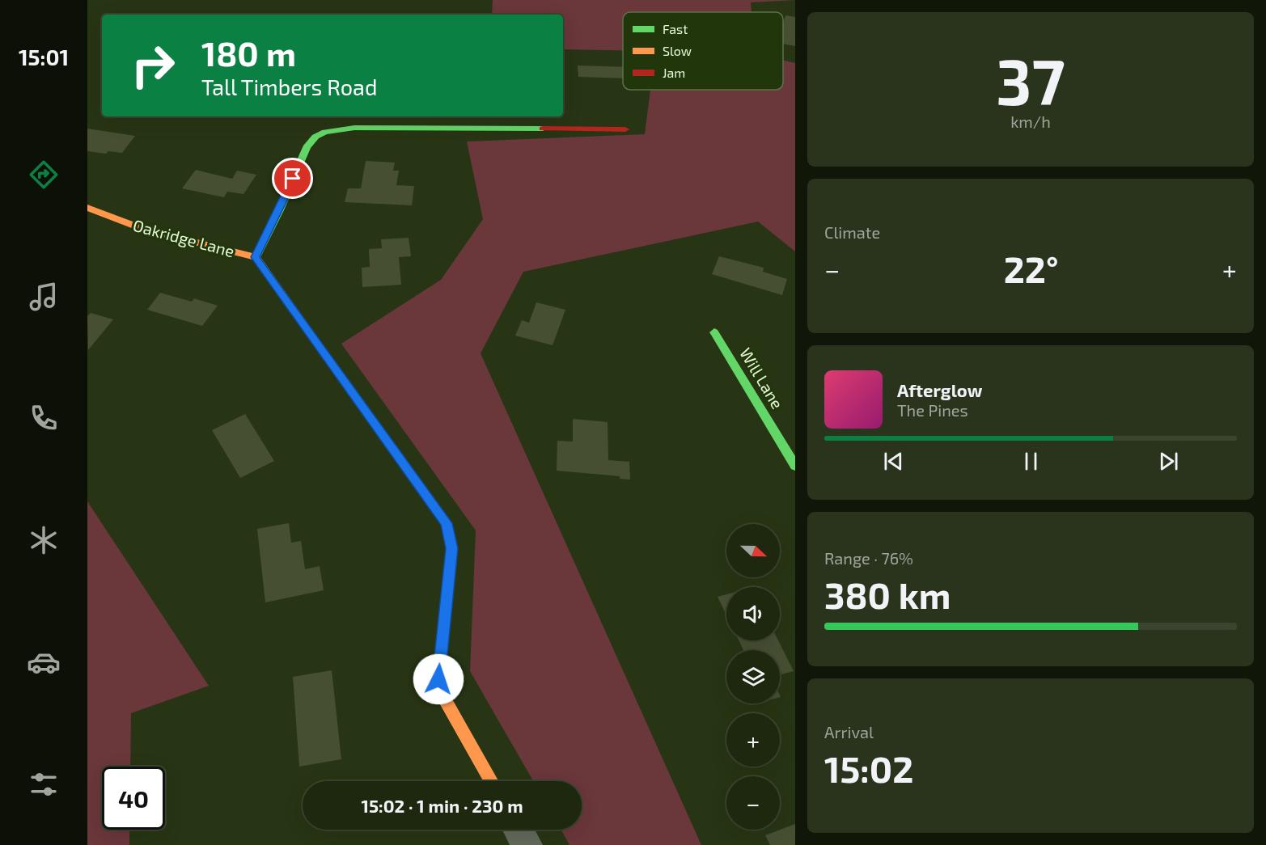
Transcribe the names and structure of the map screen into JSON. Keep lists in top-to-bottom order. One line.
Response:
{"streets":{"street":["Oakridge Lane","Will Lane"]},"legend":["Fast","Slow","Jam"],"north":"right","page":{"tabs":"15:01","tile":[["37","km/h"],"Climate",["Range · 76%","380 km"],["Arrival","15:02"]],"turn":["180 m","Tall Timbers Road"],"heat":["−","22°","+"],"song":["Afterglow","The Pines"],"map_buttons":["+","−"],"limit":"40","trip":"15:02 · 1 min · 230 m"}}
